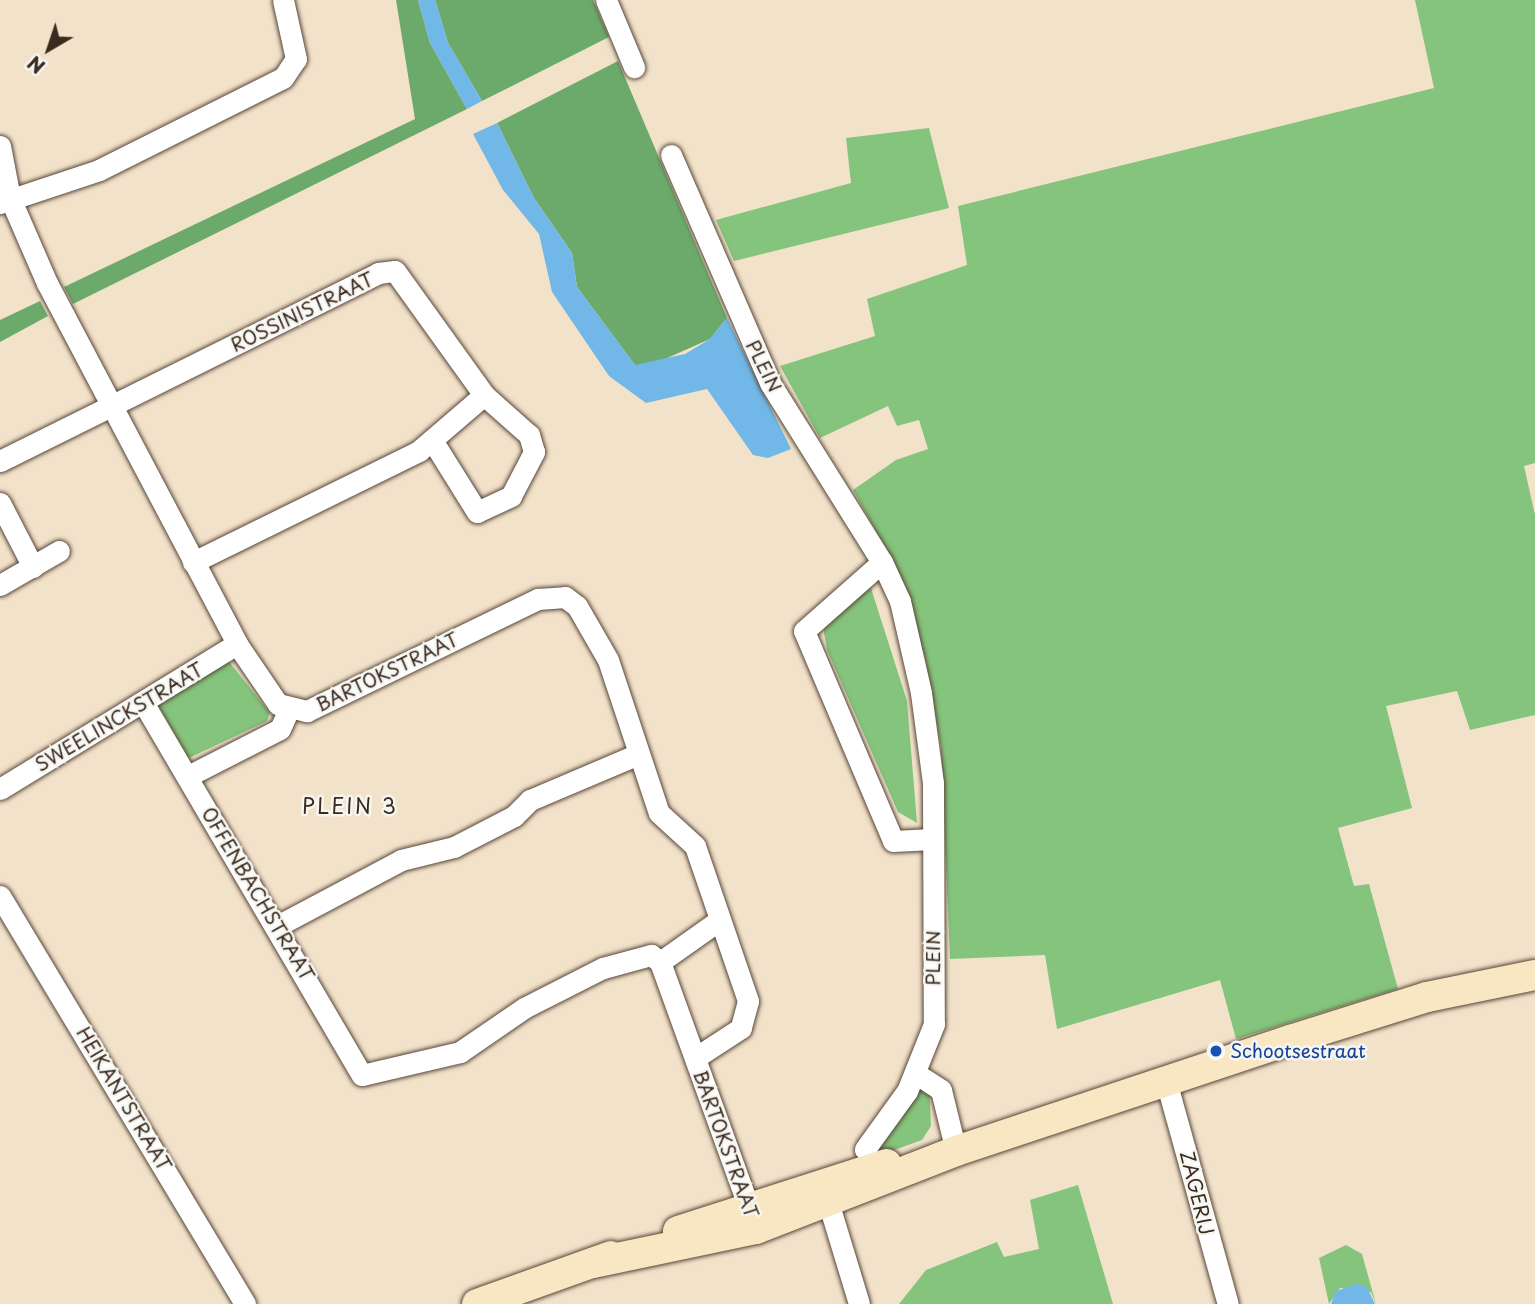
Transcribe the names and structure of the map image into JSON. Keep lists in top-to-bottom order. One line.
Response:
{"streets":{"street":["ROSSINISTRAAT","PLEIN","BARTOKSTRAAT","SWEELINCKSTRAAT","OFFENBACHSTRAAT","HEIKANTSTRAAT","ZAGERIJ"]},"crossings":[["ROSSINISTRAAT","BARTOKSTRAAT"],["BARTOKSTRAAT","SWEELINCKSTRAAT"],["BARTOKSTRAAT","OFFENBACHSTRAAT"],["SWEELINCKSTRAAT","OFFENBACHSTRAAT"]],"districts":["PLEIN 3"],"places":["Schootsestraat"],"north":"bottom left"}
